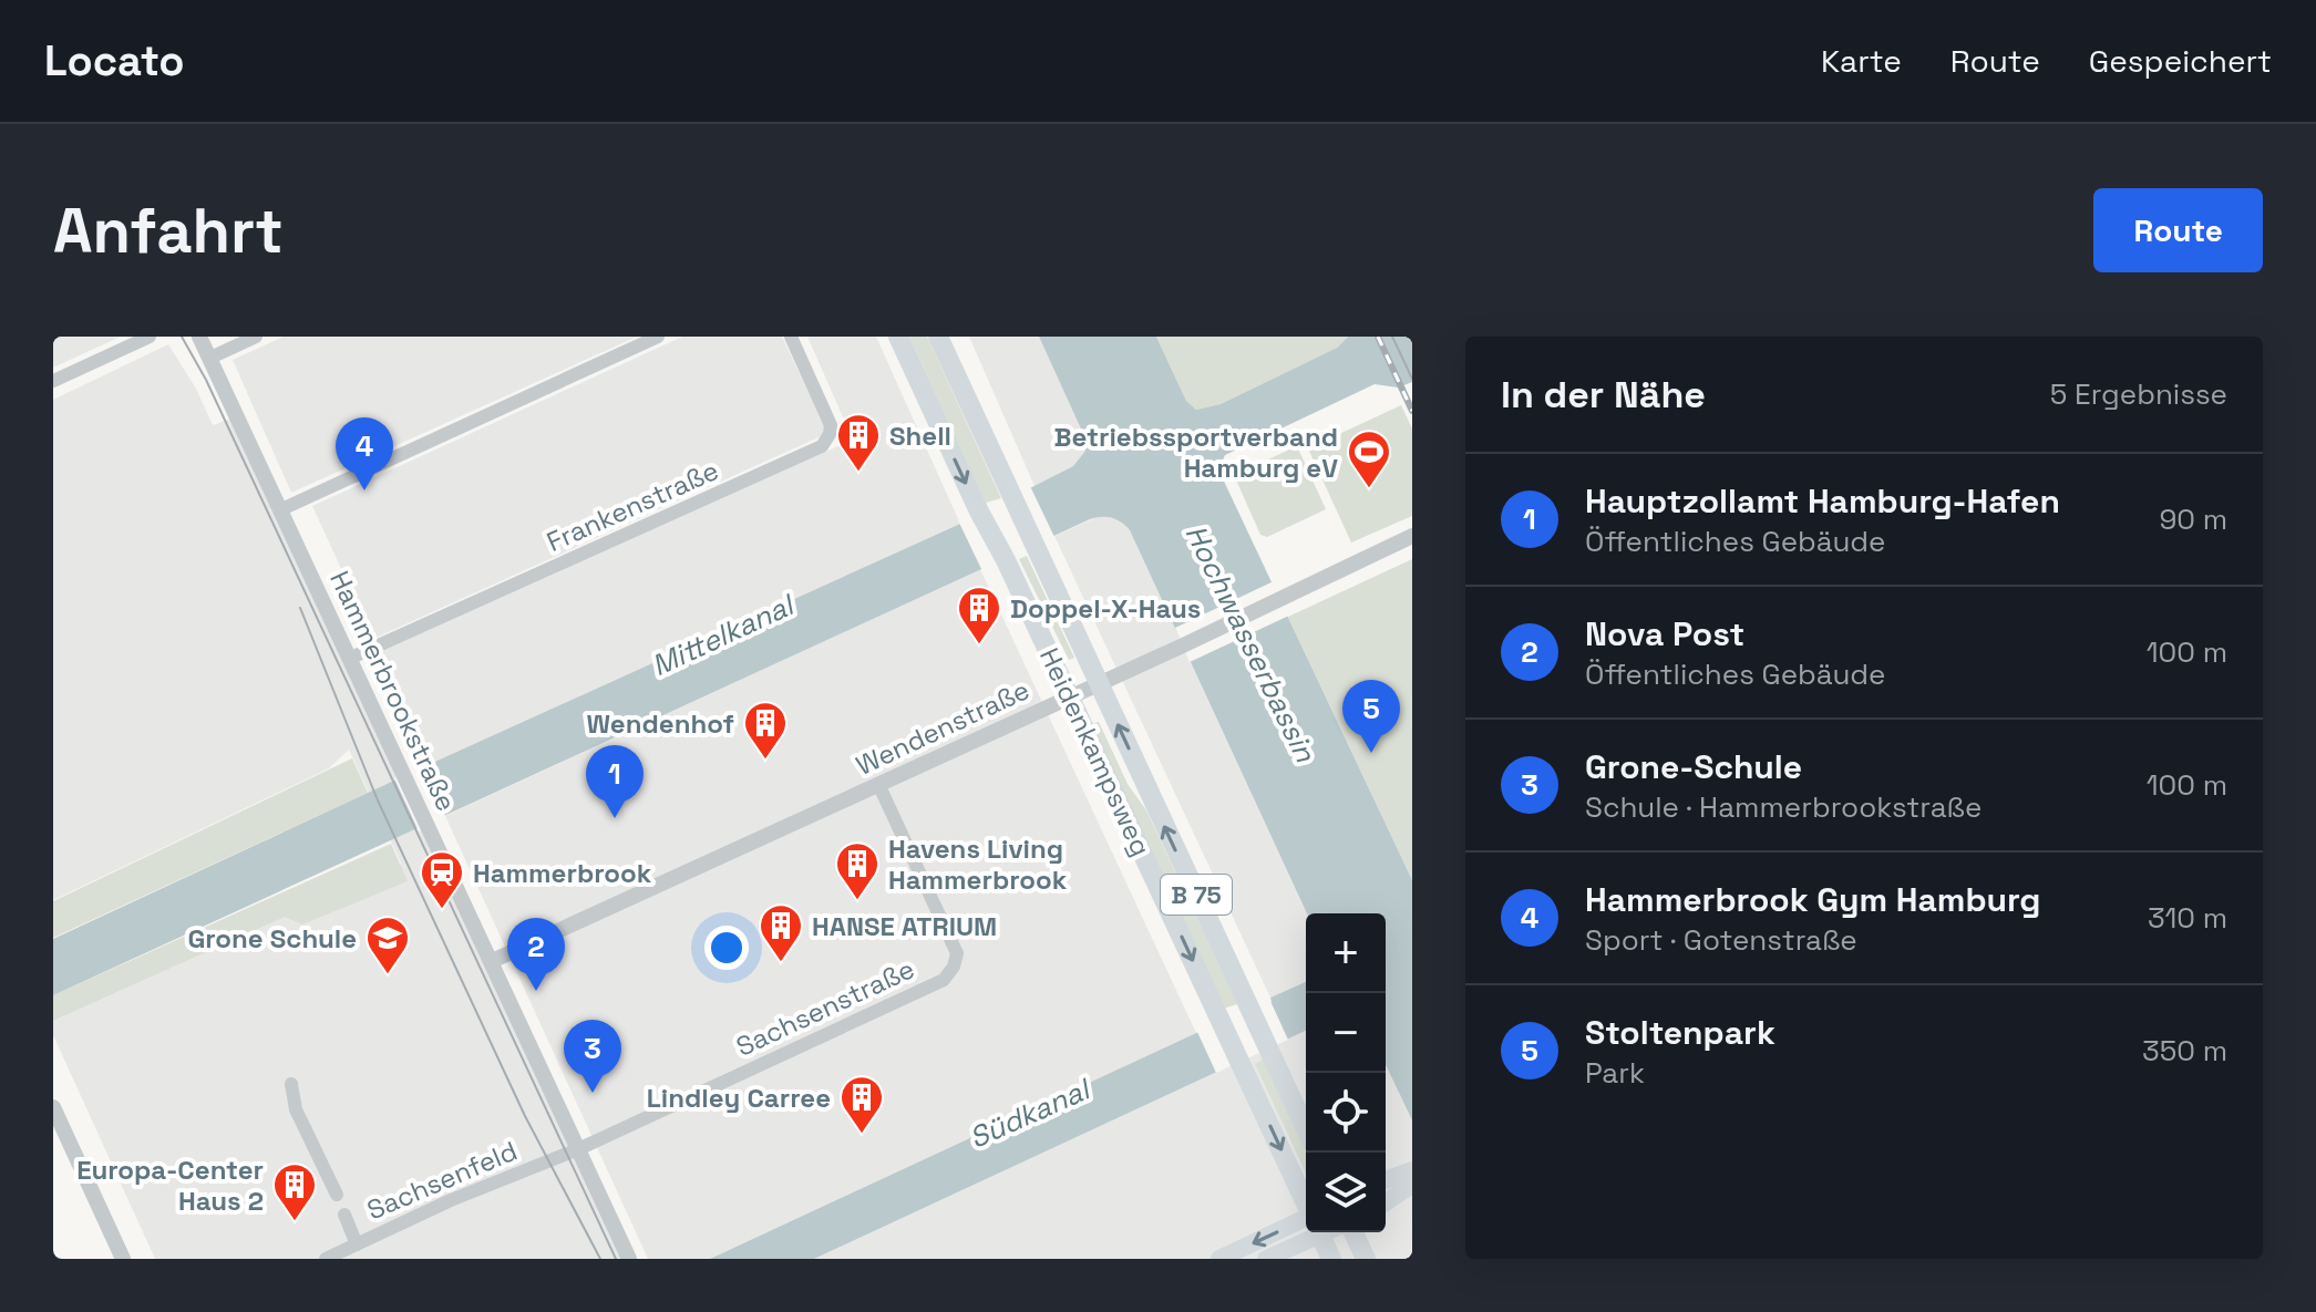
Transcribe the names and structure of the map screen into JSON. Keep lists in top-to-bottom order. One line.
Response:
{"streets":{"main road":["Heidenkampsweg","B 75"],"street":["Frankenstraße","Hammerbrookstraße","Wendenstraße","Sachsenstraße","Sachsenfeld"]},"crossings":[["Frankenstraße","Hammerbrookstraße"],["Hammerbrookstraße","Wendenstraße"],["Hammerbrookstraße","Sachsenstraße"],["Hammerbrookstraße","Sachsenfeld"],["Wendenstraße","Heidenkampsweg"],["Wendenstraße","Sachsenstraße"],["Sachsenstraße","Sachsenfeld"]],"water":["Mittelkanal","Hochwasserbassin","Südkanal"],"places":{"building":["Shell","Doppel-X-Haus","Wendenhof","Havens Living Hammerbrook","HANSE ATRIUM","Lindley Carree","Europa-Center Haus 2"],"sports":["Betriebssportverband Hamburg eV"],"station":["Hammerbrook"],"school or university":["Grone Schule"]},"page":{"header":"Locato","nav":["Karte","Route","Gespeichert"],"buttons":"Route","title":"Anfahrt","heading":["In der Nähe","5 Ergebnisse"],"pins":["4","5","1","2","3"],"list":[{"mark":"1","name":"Hauptzollamt Hamburg-Hafen","note":"Öffentliches Gebäude","value":"90 m"},{"mark":"2","name":"Nova Post","note":"Öffentliches Gebäude","value":"100 m"},{"mark":"3","name":"Grone-Schule","note":"Schule · Hammerbrookstraße","value":"100 m"},{"mark":"4","name":"Hammerbrook Gym Hamburg","note":"Sport · Gotenstraße","value":"310 m"},{"mark":"5","name":"Stoltenpark","note":"Park","value":"350 m"}],"map_buttons":["+","−"]}}
